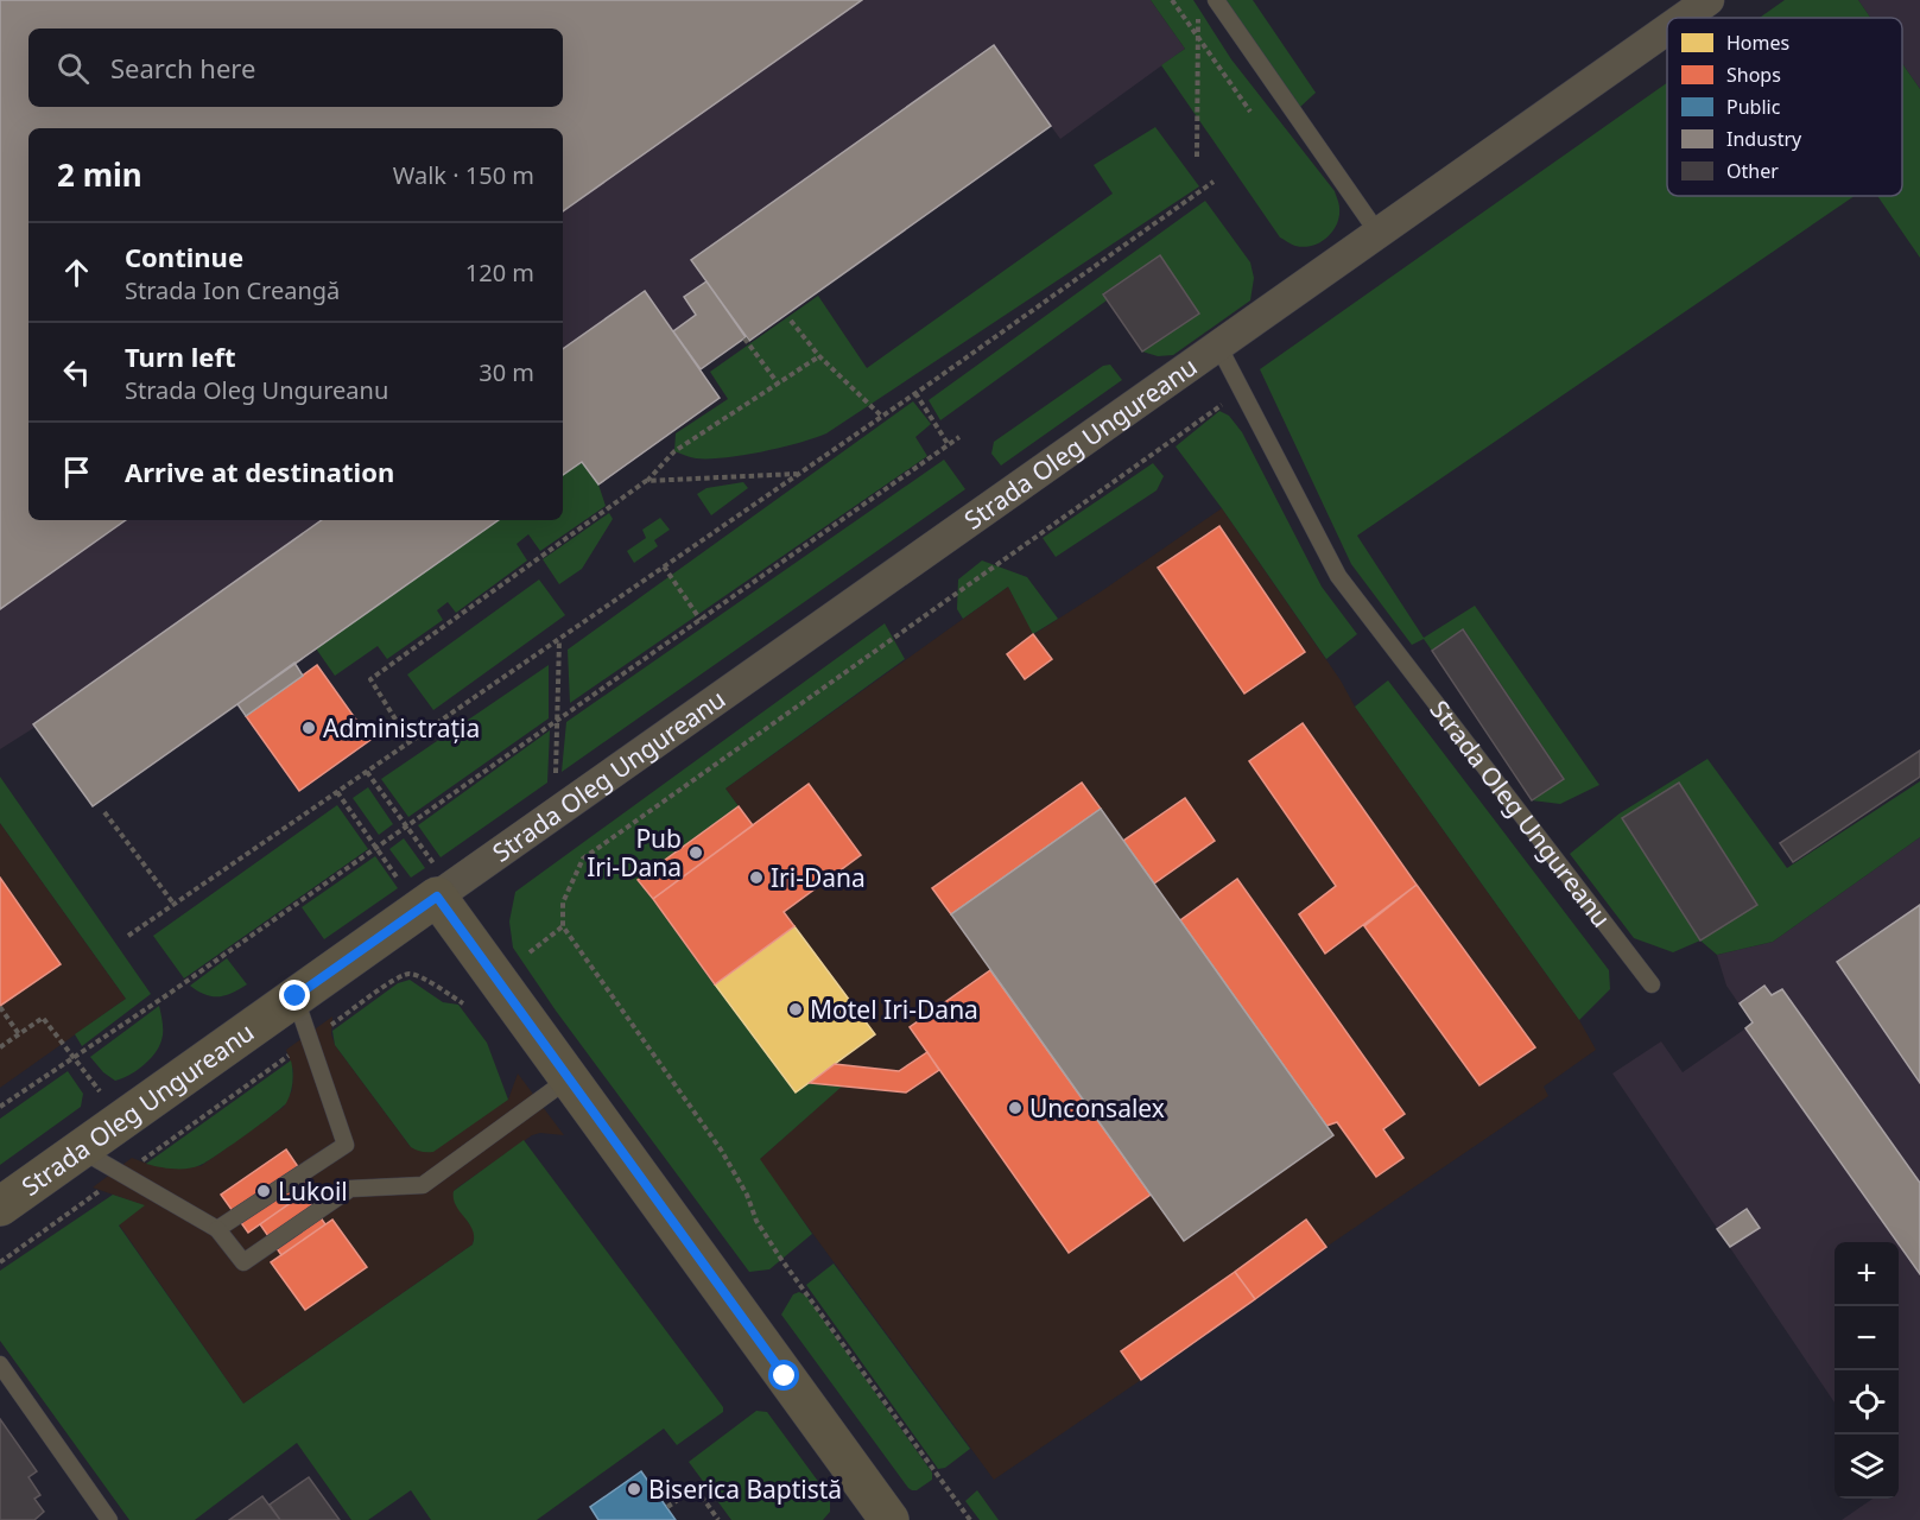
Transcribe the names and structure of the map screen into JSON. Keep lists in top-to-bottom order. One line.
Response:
{"streets":{"street":["Strada Oleg Ungureanu"]},"places":["Administrația","Pub Iri-Dana","Iri-Dana","Motel Iri-Dana","Unconsalex","Lukoil","Biserica Baptistă"],"legend":["Homes","Shops","Public","Industry","Other"],"page":{"search":"Search here","heading":["2 min","Walk · 150 m"],"list":[["Continue","Strada Ion Creangă","120 m"],["Turn left","Strada Oleg Ungureanu","30 m"],"Arrive at destination"],"map_buttons":["+","−"]}}
